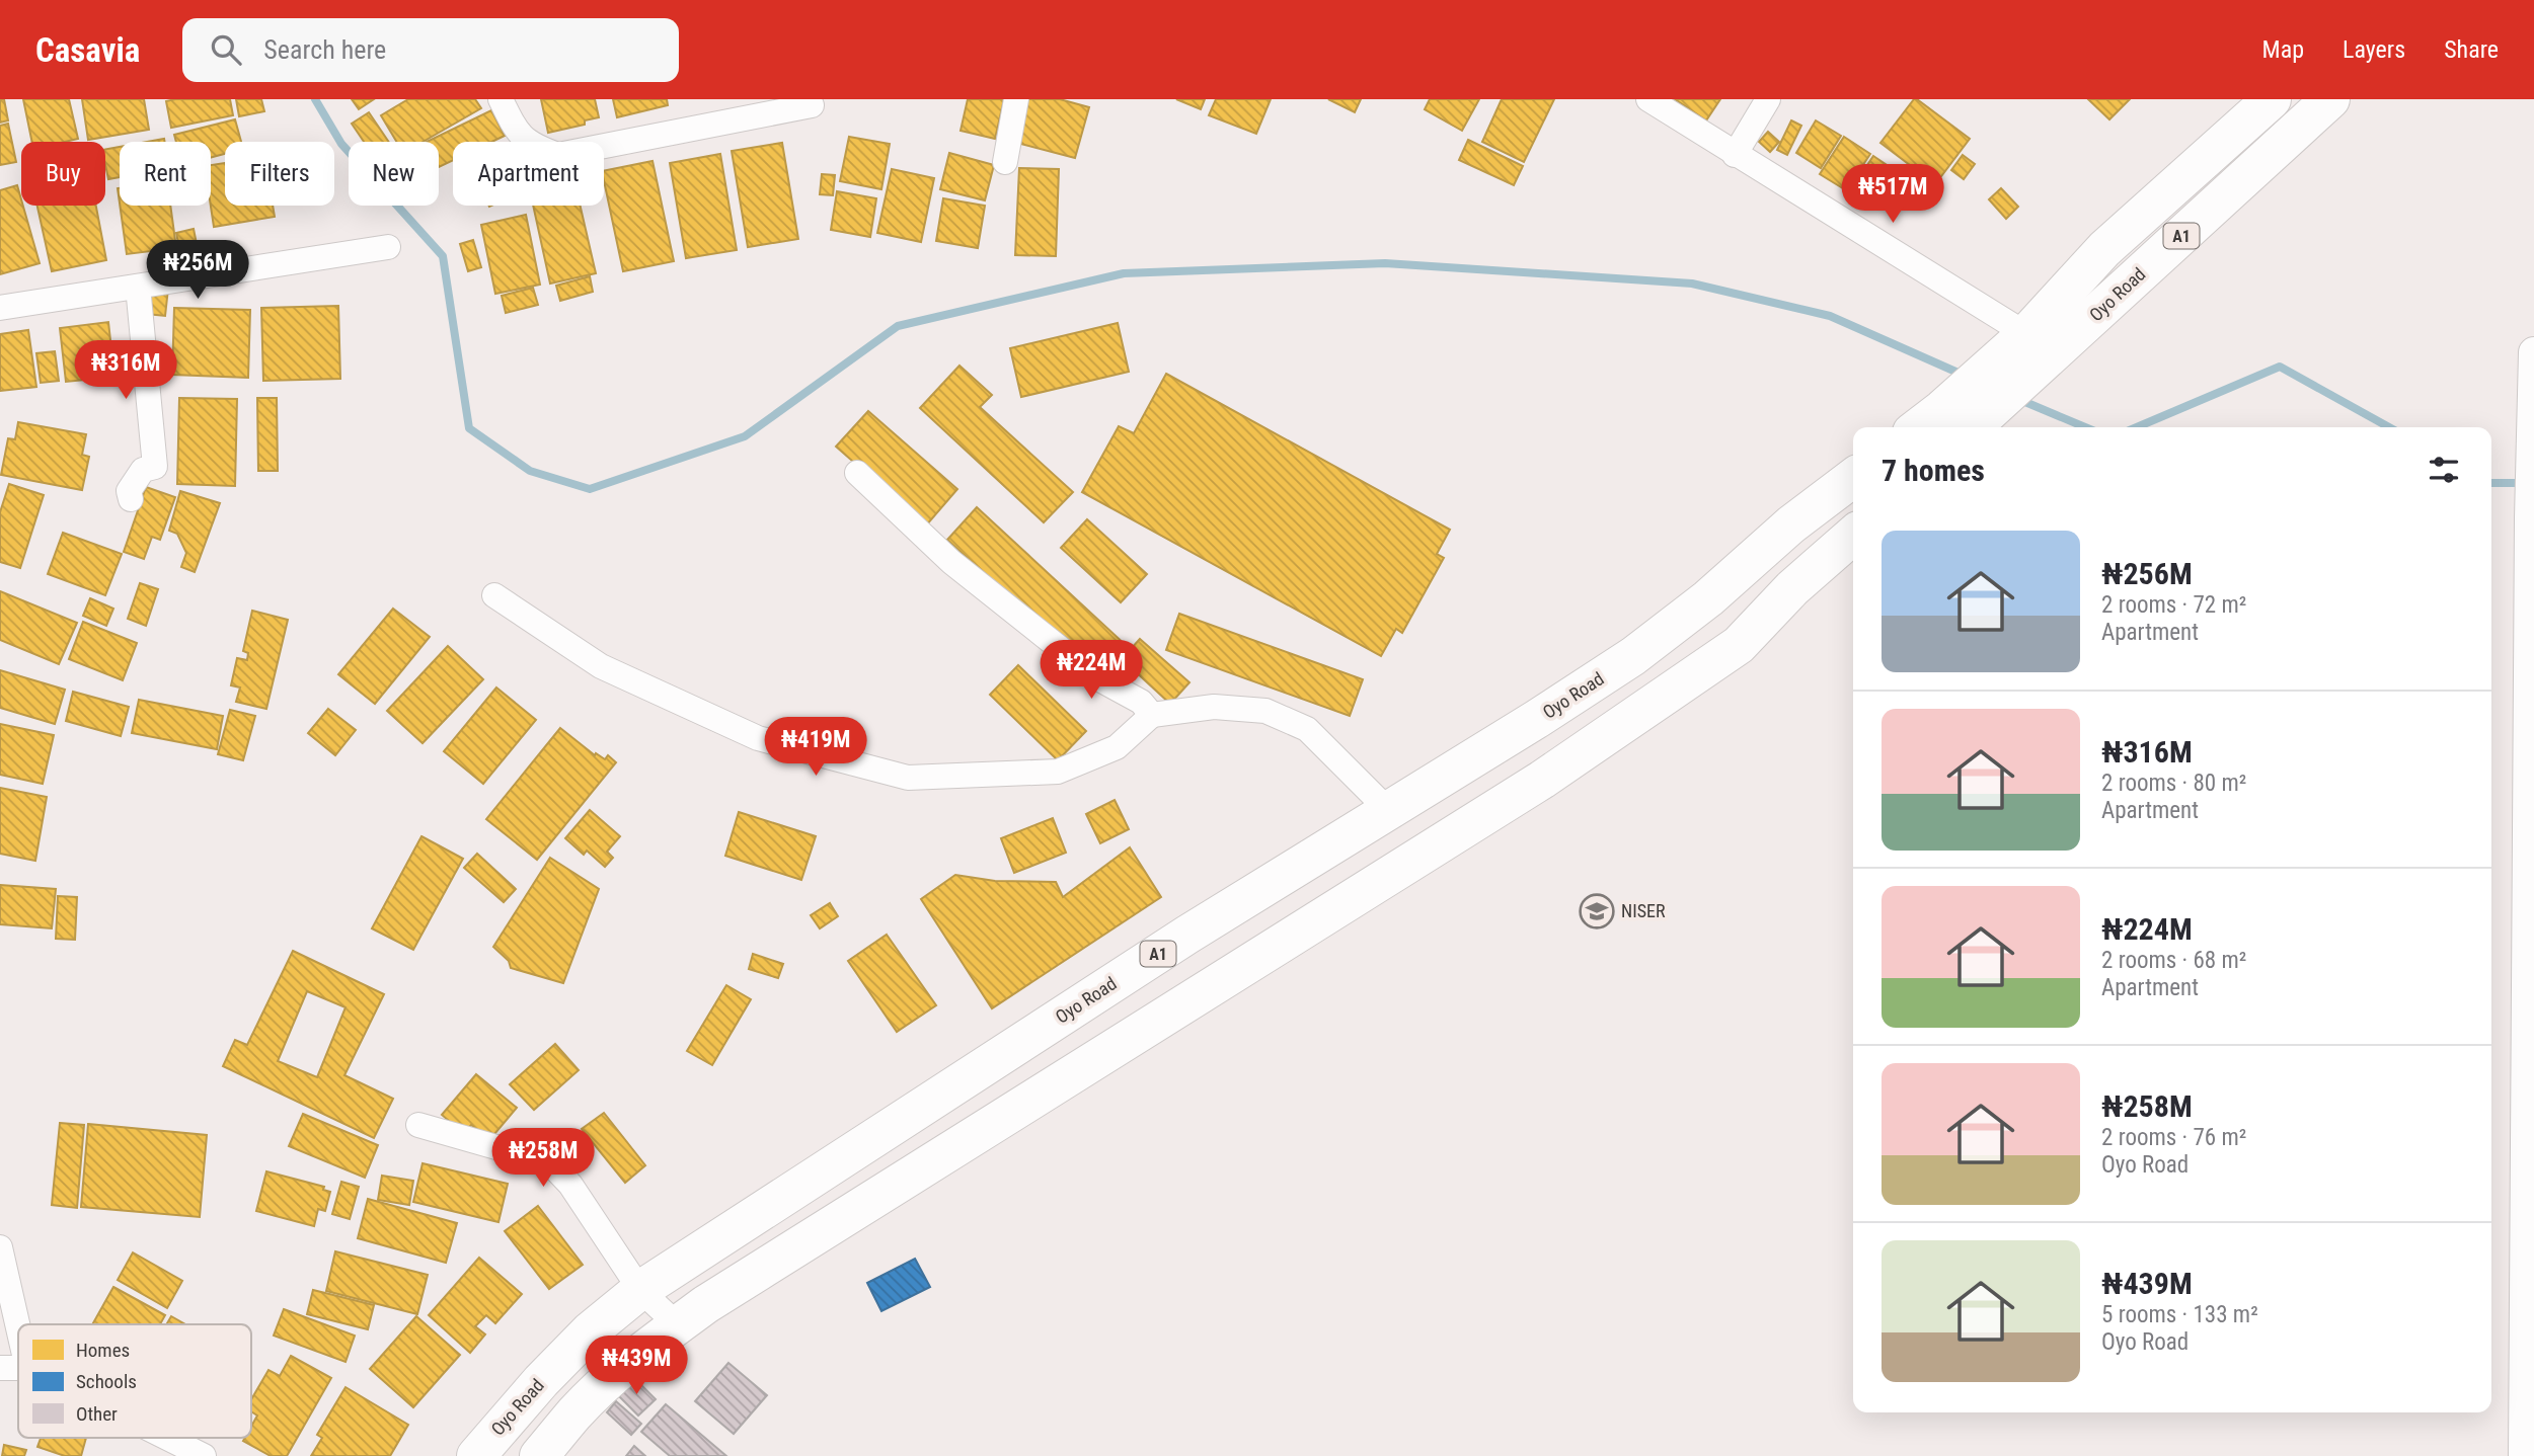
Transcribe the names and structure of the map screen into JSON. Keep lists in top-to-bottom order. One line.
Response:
{"streets":{"highway":["A1","Oyo Road"]},"places":{"school or university":["NISER"]},"legend":["Homes","Schools","Other"],"page":{"header":"Casavia","search":"Search here","nav":["Map","Layers","Share"],"chip":["Buy","Rent","Filters","New","Apartment"],"price":["₦517M","₦256M","₦316M","₦224M","₦419M","₦258M","₦439M"],"heading":"7 homes","list":[{"name":"₦256M","note":"2 rooms · 72 m² · Apartment"},{"name":"₦316M","note":"2 rooms · 80 m² · Apartment"},{"name":"₦224M","note":"2 rooms · 68 m² · Apartment"},{"name":"₦258M","note":"2 rooms · 76 m² · Oyo Road"},{"name":"₦439M","note":"5 rooms · 133 m² · Oyo Road"}]}}
